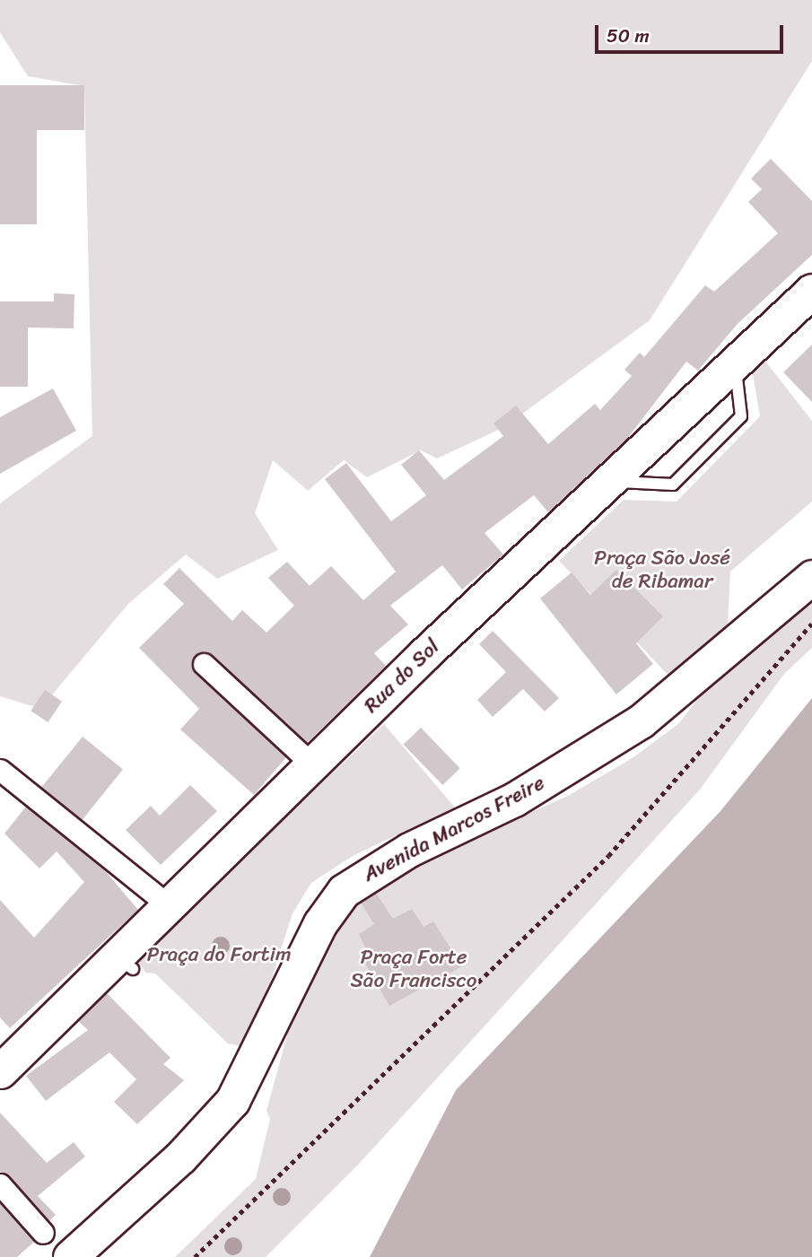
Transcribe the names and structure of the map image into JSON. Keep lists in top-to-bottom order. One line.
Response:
{"streets":{"main road":["Rua do Sol","Avenida Marcos Freire"]},"parks":["Praça São José de Ribamar","Praça do Fortim","Praça Forte São Francisco"],"scale_bar":"50 m"}
